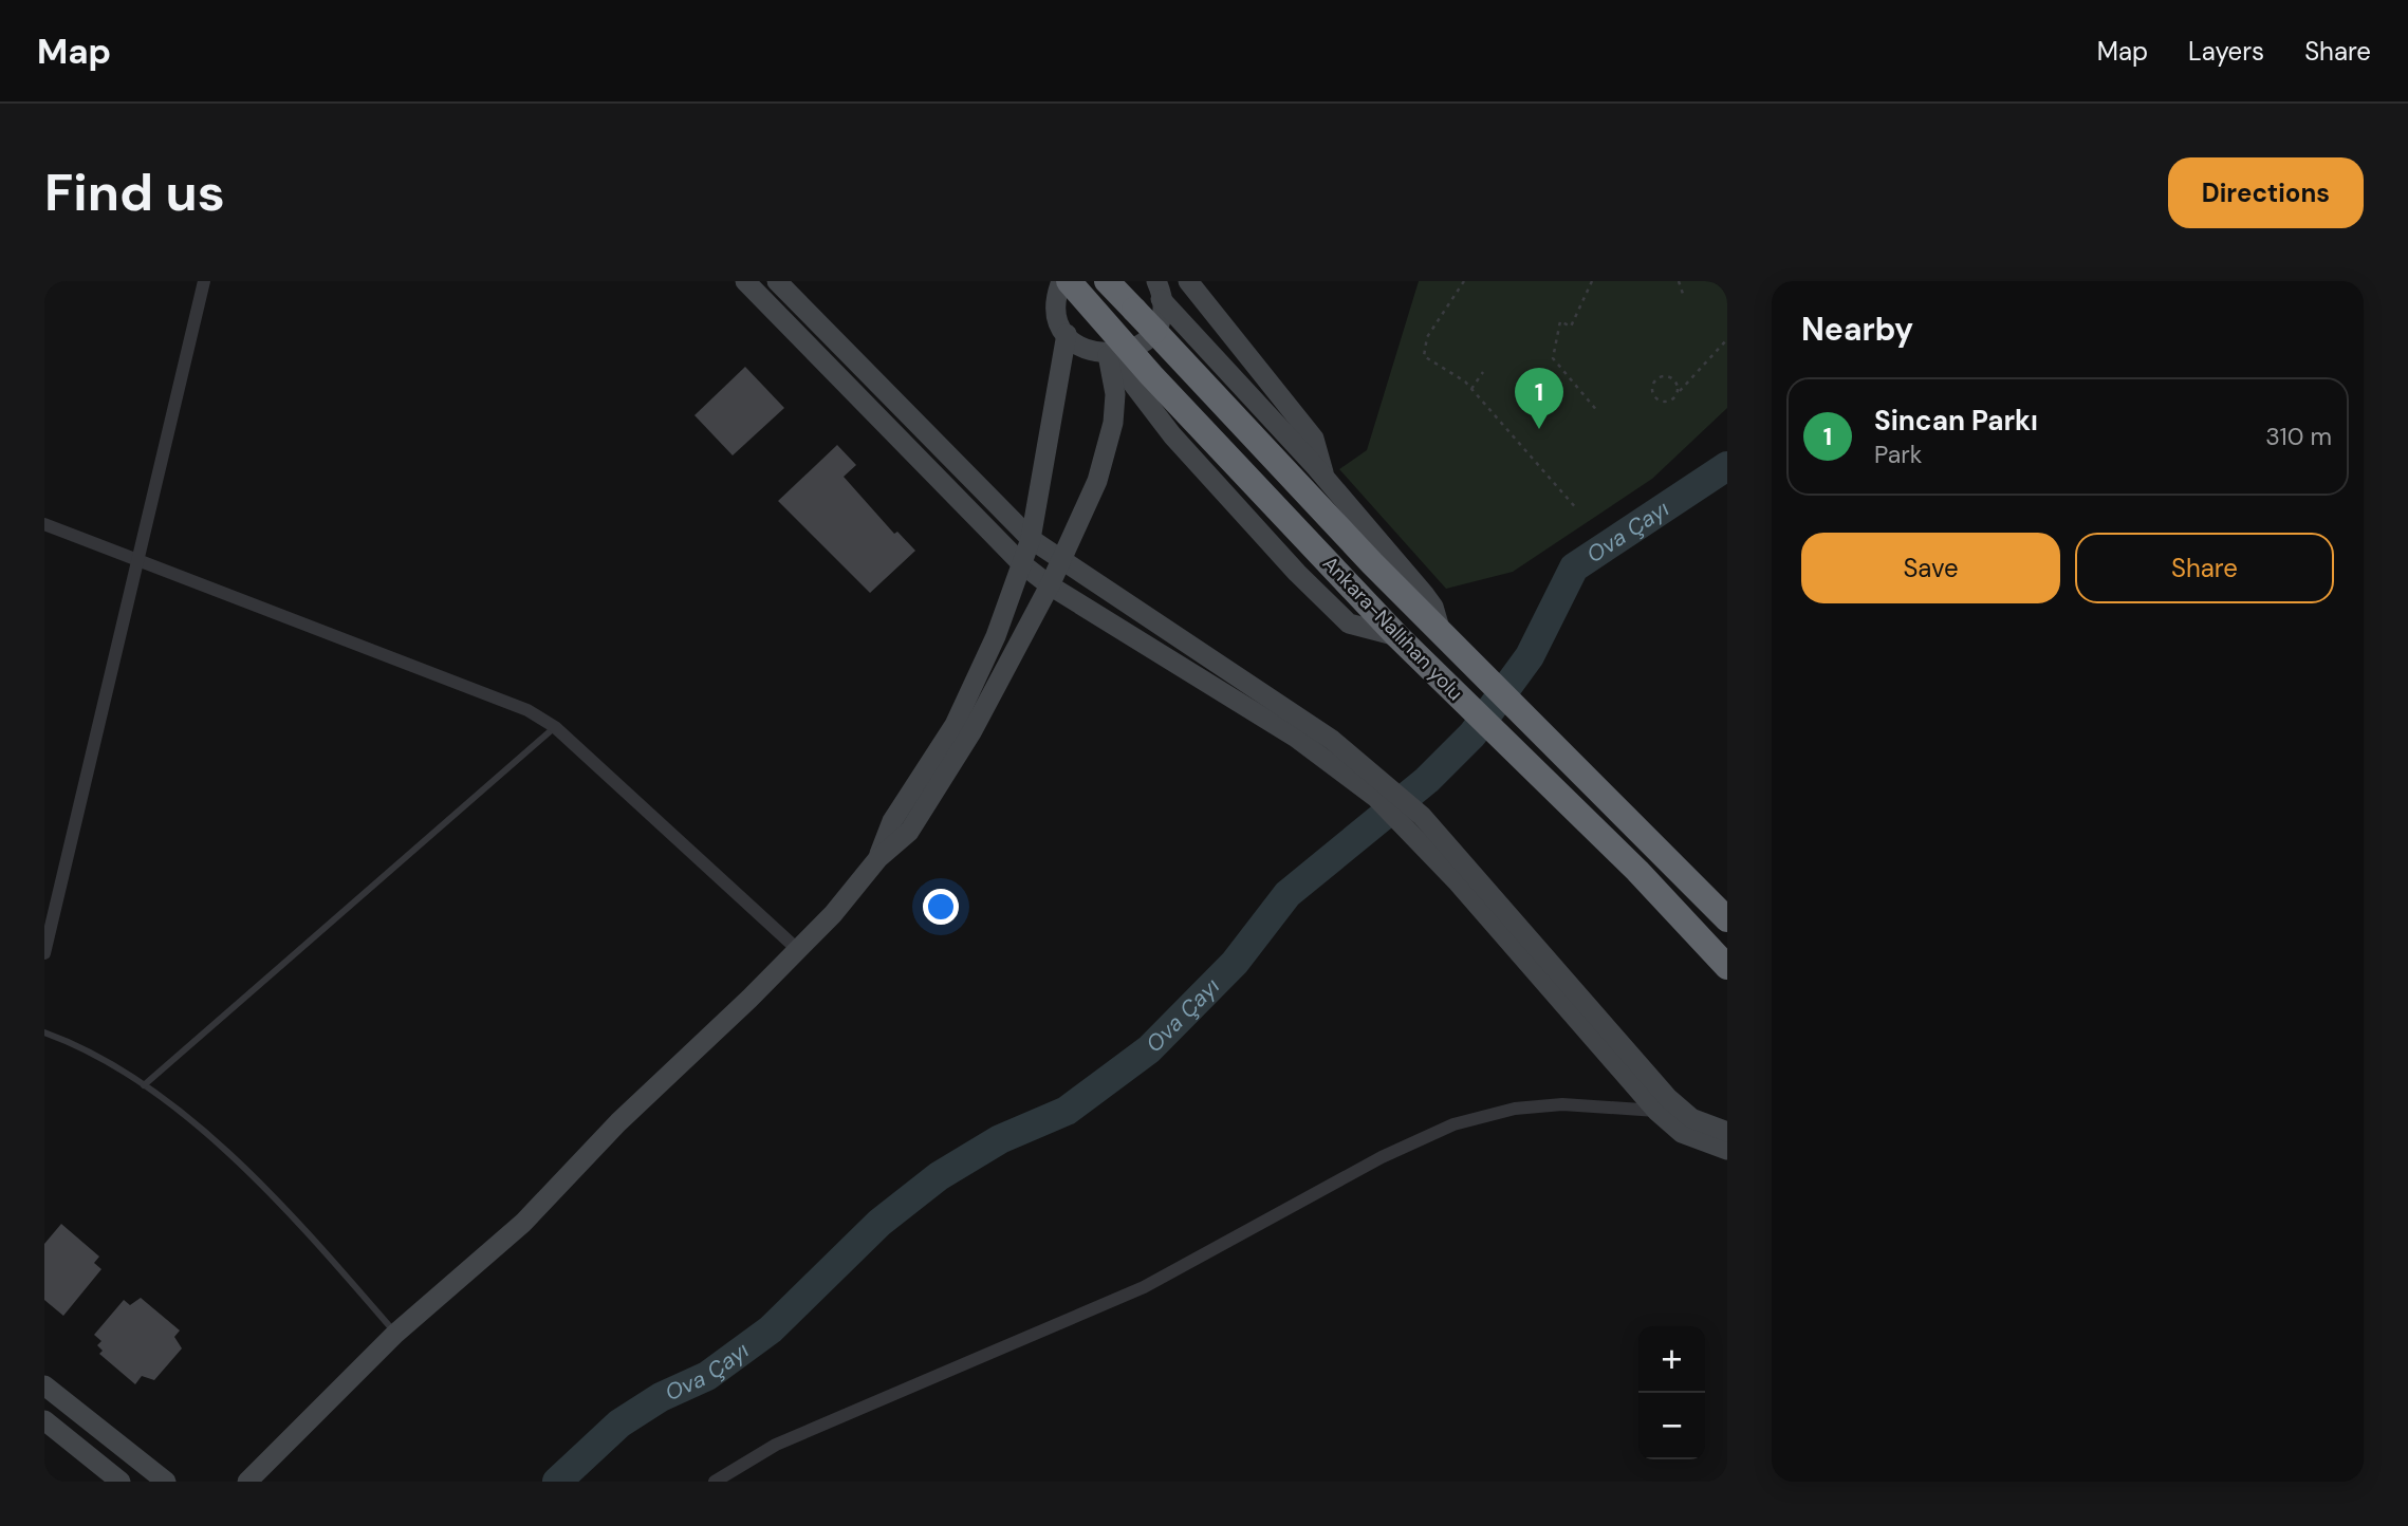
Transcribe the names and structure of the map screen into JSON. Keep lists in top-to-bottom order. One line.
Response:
{"streets":{"highway":["Ankara-Nallıhan yolu"]},"water":["Ova Çayı"],"page":{"header":"Map","nav":["Map","Layers","Share"],"buttons":["Directions",["Save","Share"]],"title":"Find us","heading":"Nearby","pins":"1","list":[{"mark":"1","name":"Sincan Parkı","note":"Park","value":"310 m"}],"map_buttons":["+","−"]}}
